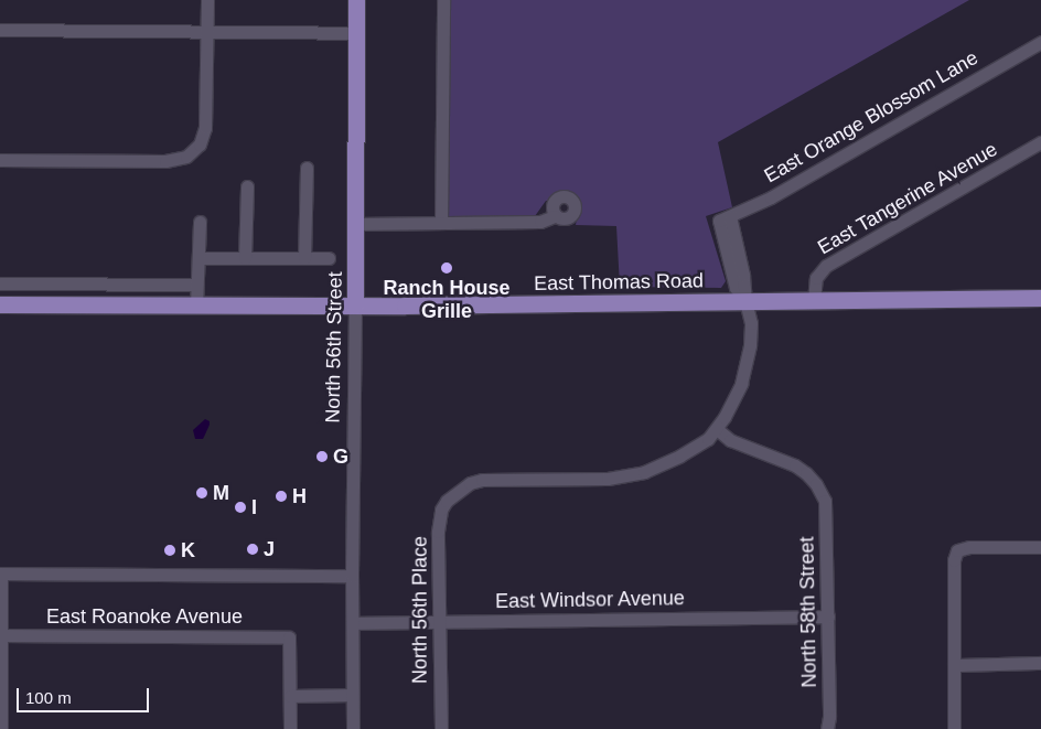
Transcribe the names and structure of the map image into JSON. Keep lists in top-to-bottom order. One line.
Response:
{"streets":{"main road":["East Thomas Road","North 56th Street"],"street":["East Orange Blossom Lane","East Tangerine Avenue","East Windsor Avenue","North 56th Place","North 58th Street","East Roanoke Avenue"]},"crossings":[["East Orange Blossom Lane","East Thomas Road"],["East Tangerine Avenue","East Thomas Road"],["East Thomas Road","North 56th Street"],["North 56th Street","East Windsor Avenue"],["East Windsor Avenue","North 56th Place"],["East Windsor Avenue","North 58th Street"],["North 56th Place","North 58th Street"]],"places":["Ranch House Grille","G","M","H","I","J","K"],"scale_bar":"100 m"}
